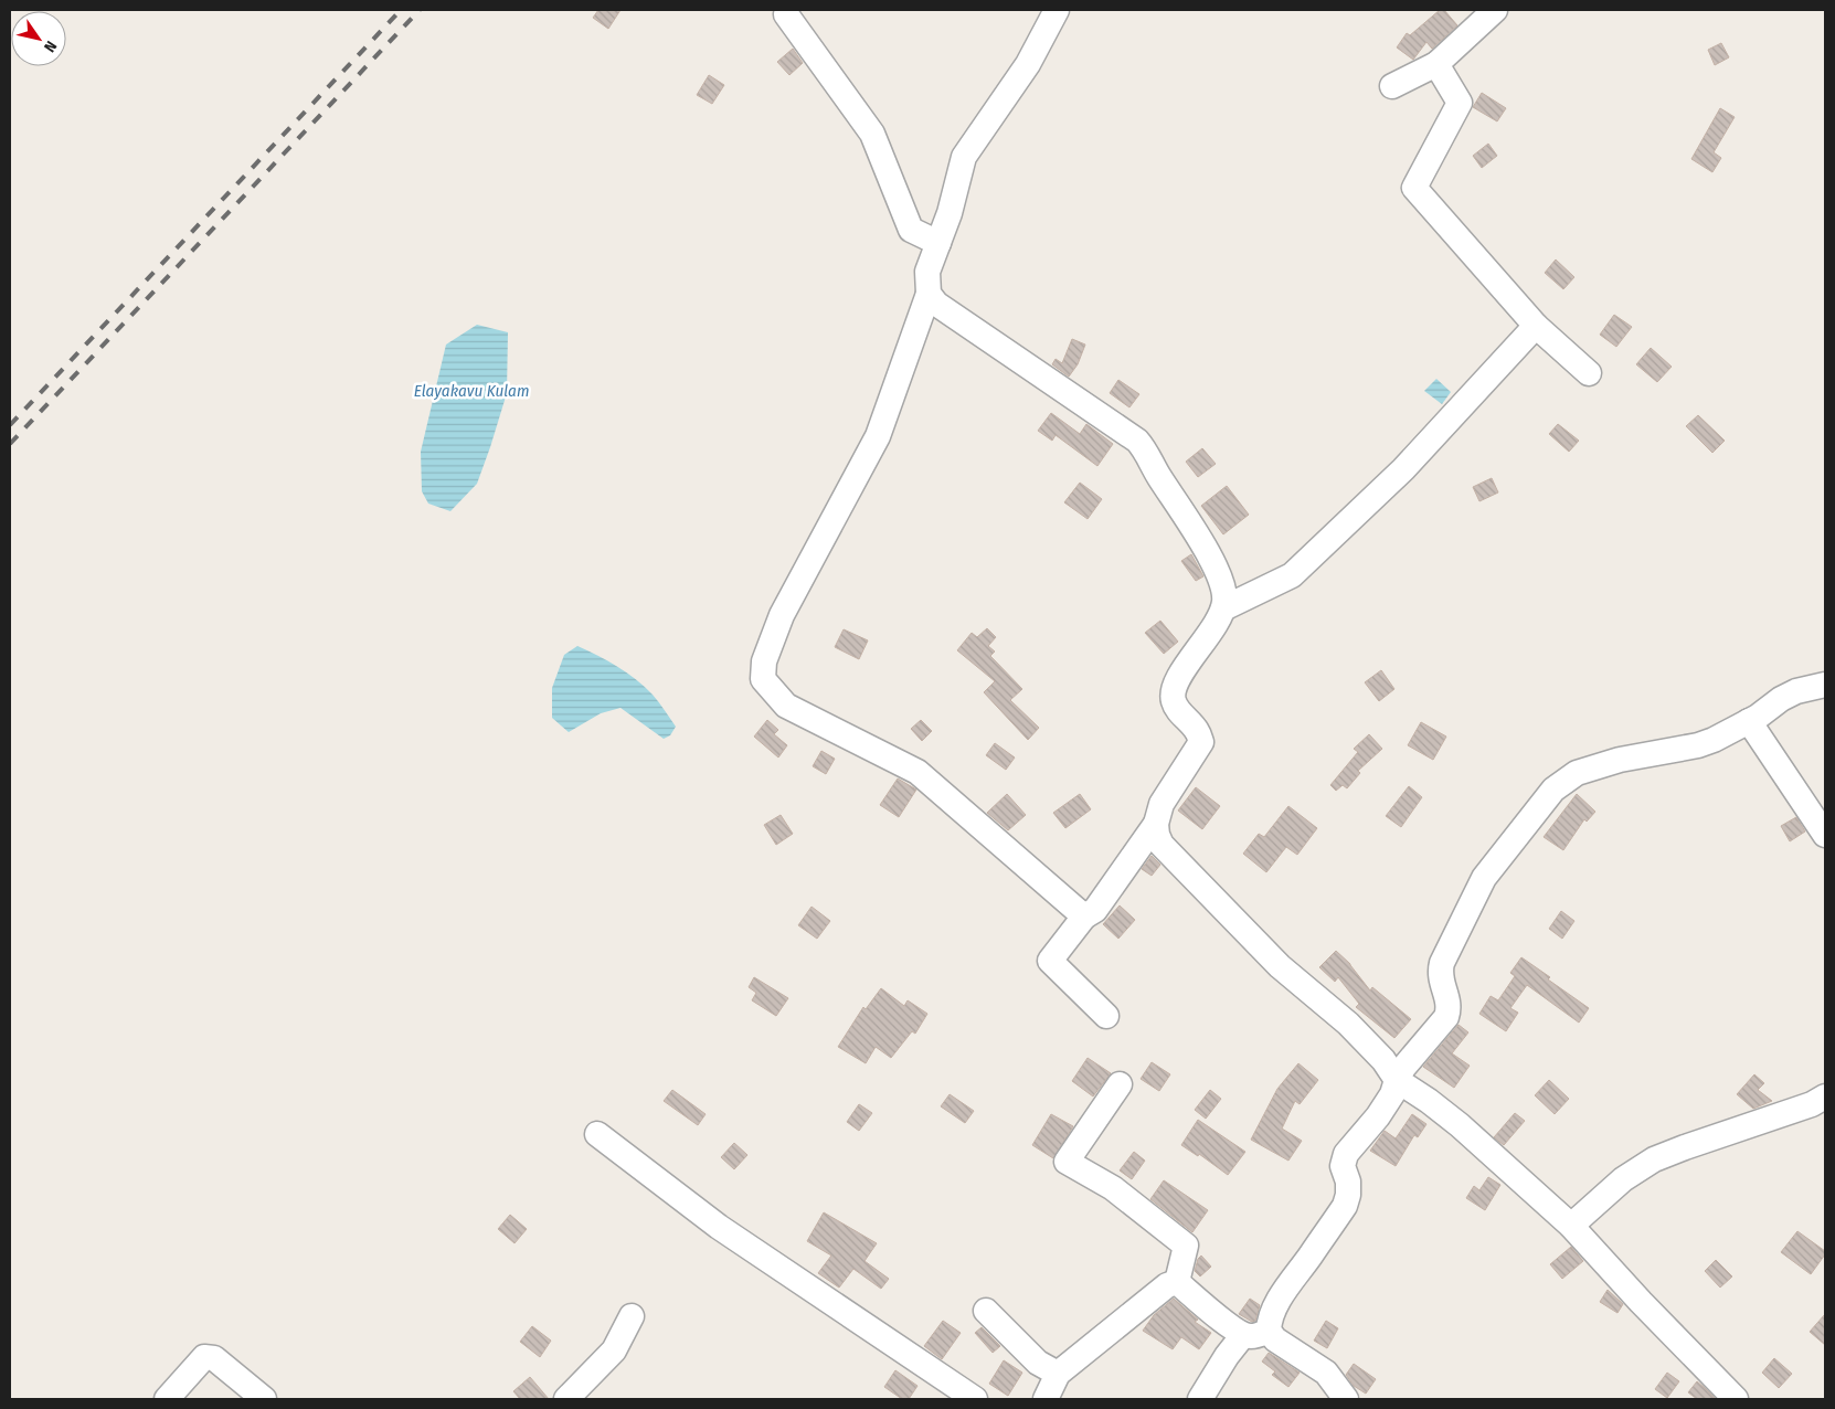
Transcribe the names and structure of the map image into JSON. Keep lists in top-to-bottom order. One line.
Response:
{"water":["Elayakavu Kulam"],"north":"bottom right"}
